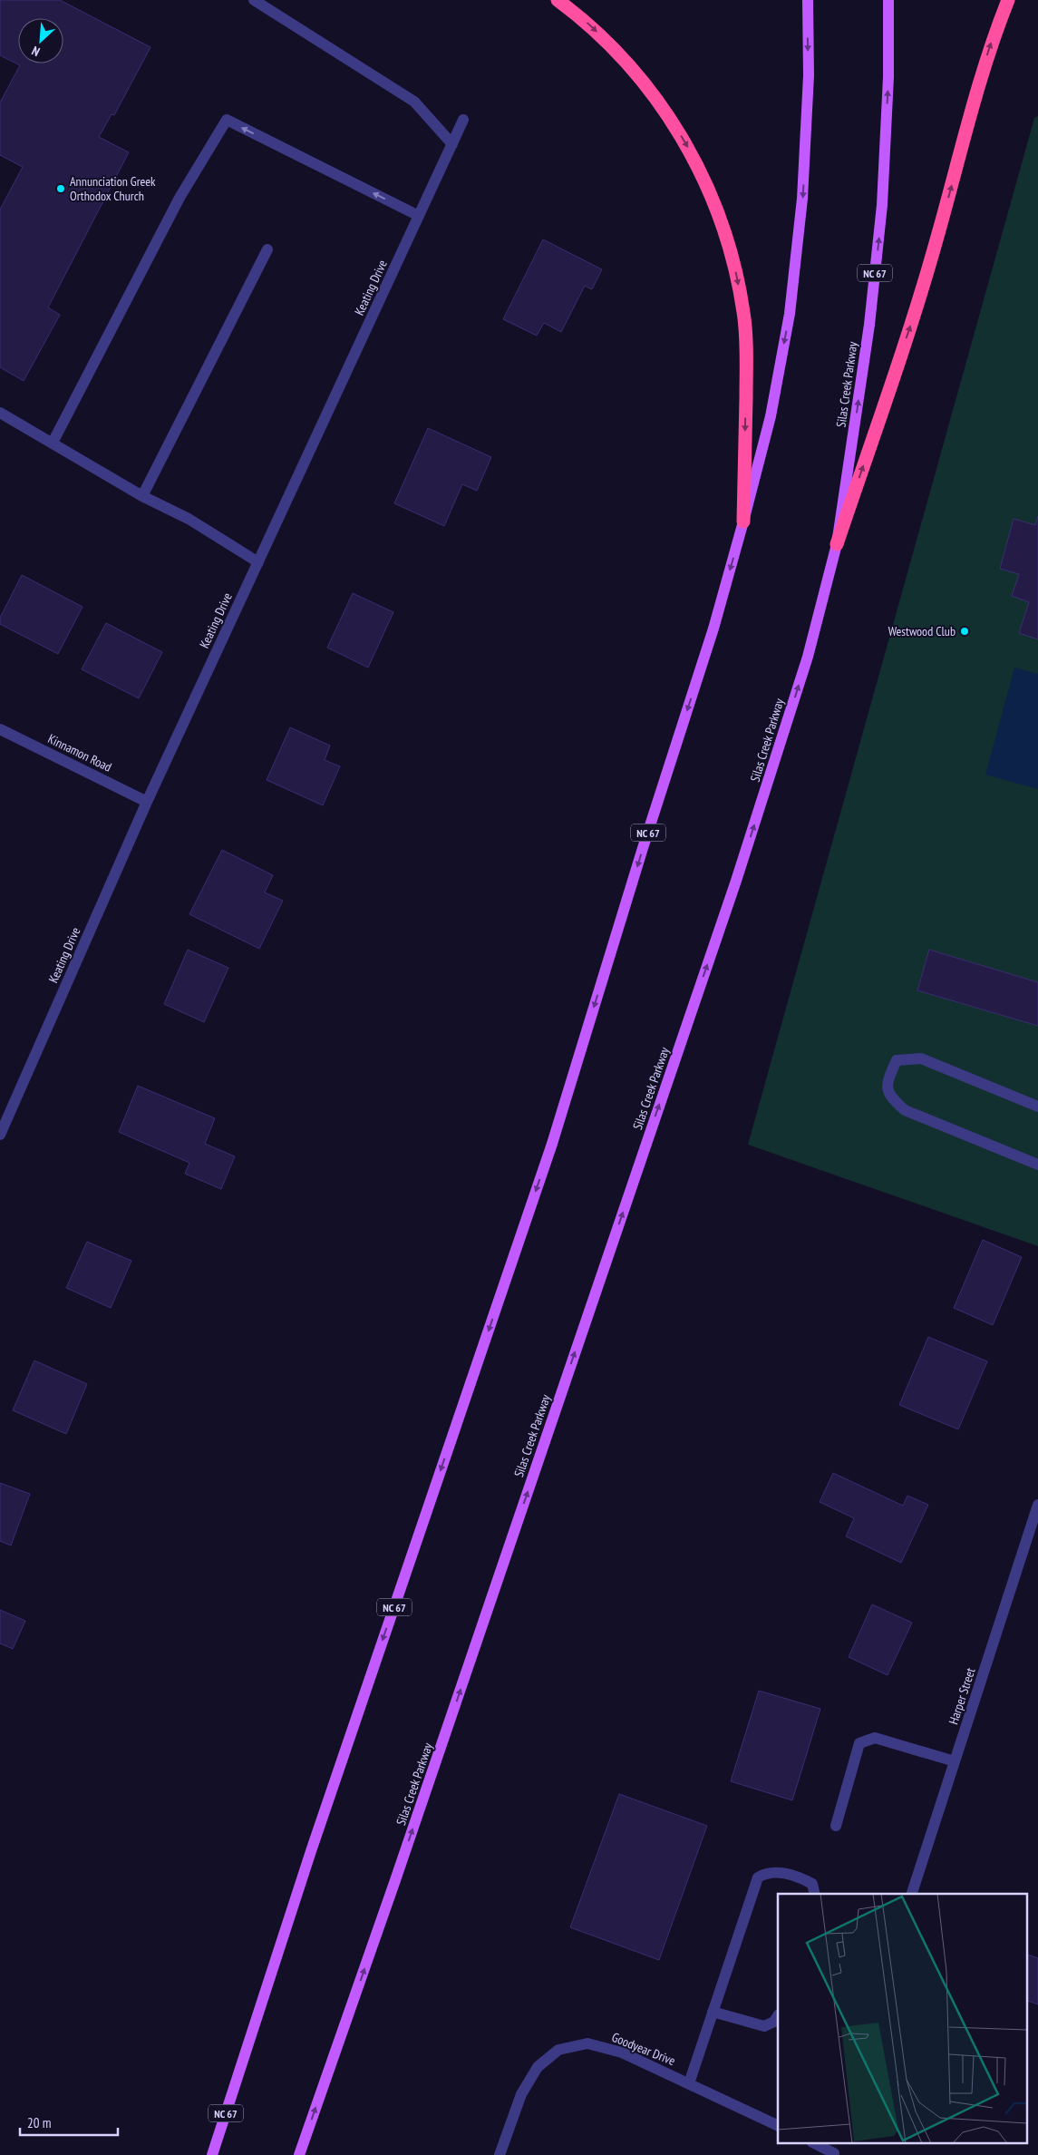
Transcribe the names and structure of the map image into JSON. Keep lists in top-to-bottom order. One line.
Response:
{"streets":{"main road":["NC 67","Silas Creek Parkway"],"street":["Keating Drive","Kinnamon Road","Harper Street","Goodyear Drive"]},"crossings":[["Keating Drive","Kinnamon Road"]],"places":["Annunciation Greek Orthodox Church","Westwood Club"],"scale_bar":"20 m","north":"bottom left"}
